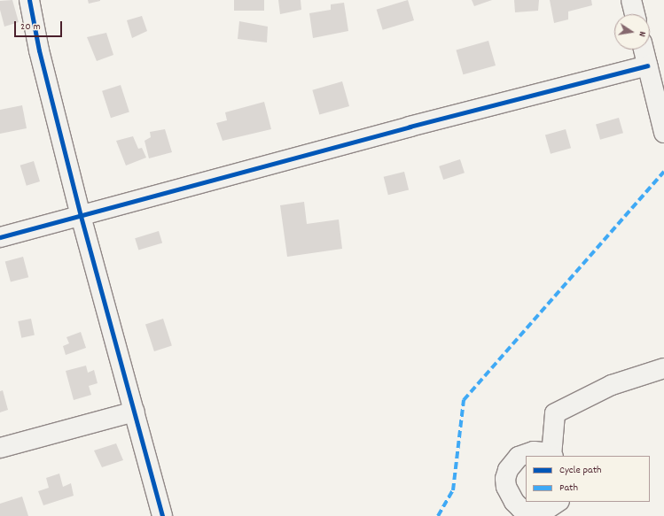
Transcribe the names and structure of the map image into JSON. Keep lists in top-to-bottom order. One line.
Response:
{"legend":["Cycle path","Path"],"scale_bar":"20 m","north":"right"}
